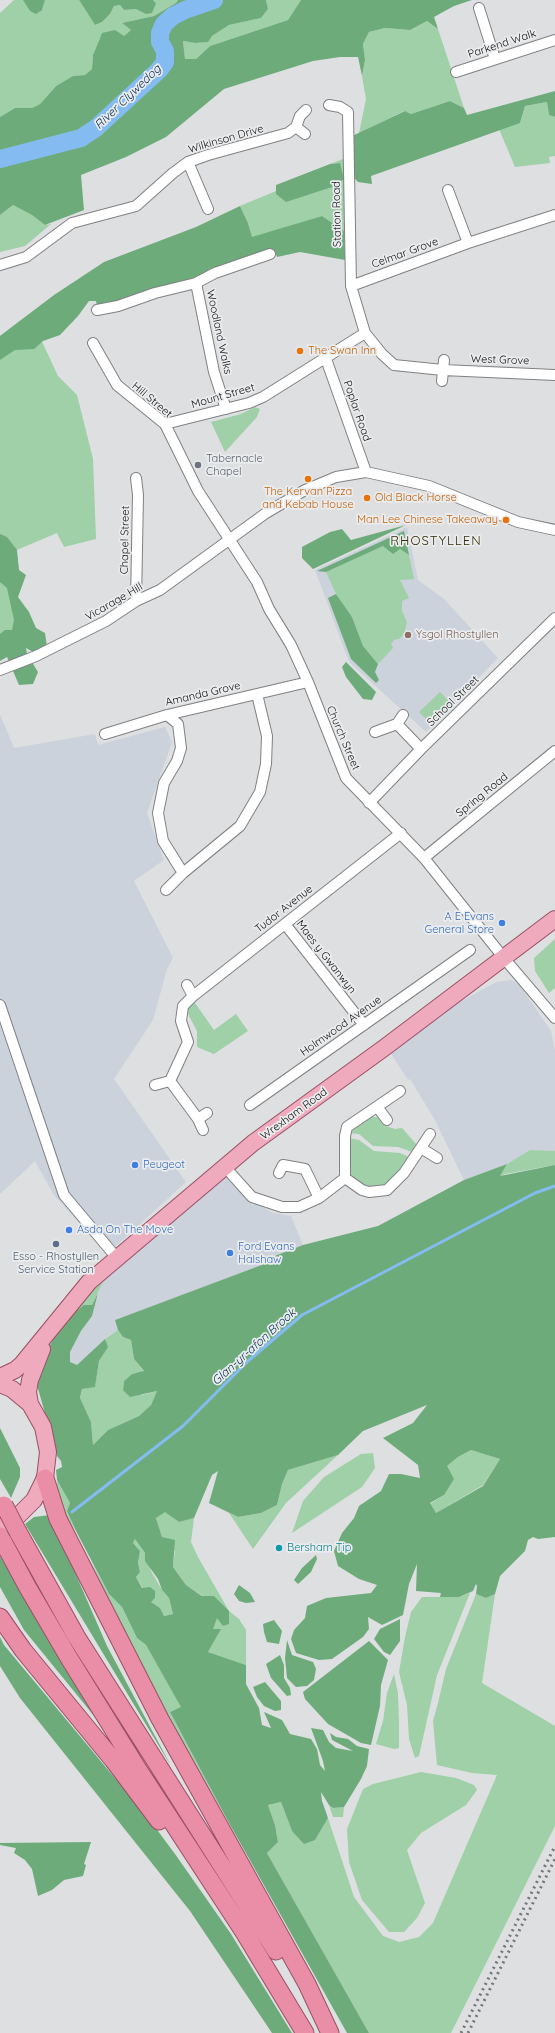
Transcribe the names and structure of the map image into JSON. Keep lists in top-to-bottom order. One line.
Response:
{"streets":{"main road":["Wrexham Road"],"street":["Parkend Walk","Wilkinson Drive","Station Road","Celmar Grove","Woodland Walks","West Grove","Mount Street","Hill Street","Poplar Road","Chapel Street","Vicarage Hill","Amanda Grove","School Street","Church Street","Spring Road","Tudor Avenue","Maes y Gwanwyn","Holmwood Avenue"]},"crossings":[["Station Road","Celmar Grove"],["Station Road","West Grove"],["Station Road","Mount Street"],["Woodland Walks","Mount Street"],["West Grove","Mount Street"],["Mount Street","Hill Street"],["Mount Street","Poplar Road"],["Hill Street","Vicarage Hill"],["Hill Street","Church Street"],["Poplar Road","Vicarage Hill"],["Chapel Street","Vicarage Hill"],["Vicarage Hill","Church Street"],["Amanda Grove","Church Street"],["School Street","Church Street"],["Church Street","Spring Road"],["Church Street","Tudor Avenue"],["Church Street","Wrexham Road"],["Tudor Avenue","Maes y Gwanwyn"],["Maes y Gwanwyn","Holmwood Avenue"]],"districts":["RHOSTYLLEN"],"water":["River Clywedog","Glan-yr-afon Brook"],"places":["The Swan Inn","Tabernacle Chapel","The Kervan Pizza and Kebab House","Old Black Horse","Man Lee Chinese Takeaway","Ysgol Rhostyllen","A E Evans General Store","Peugeot","Asda On The Move","Esso - Rhostyllen Service Station","Ford Evans Halshaw","Bersham Tip"]}
